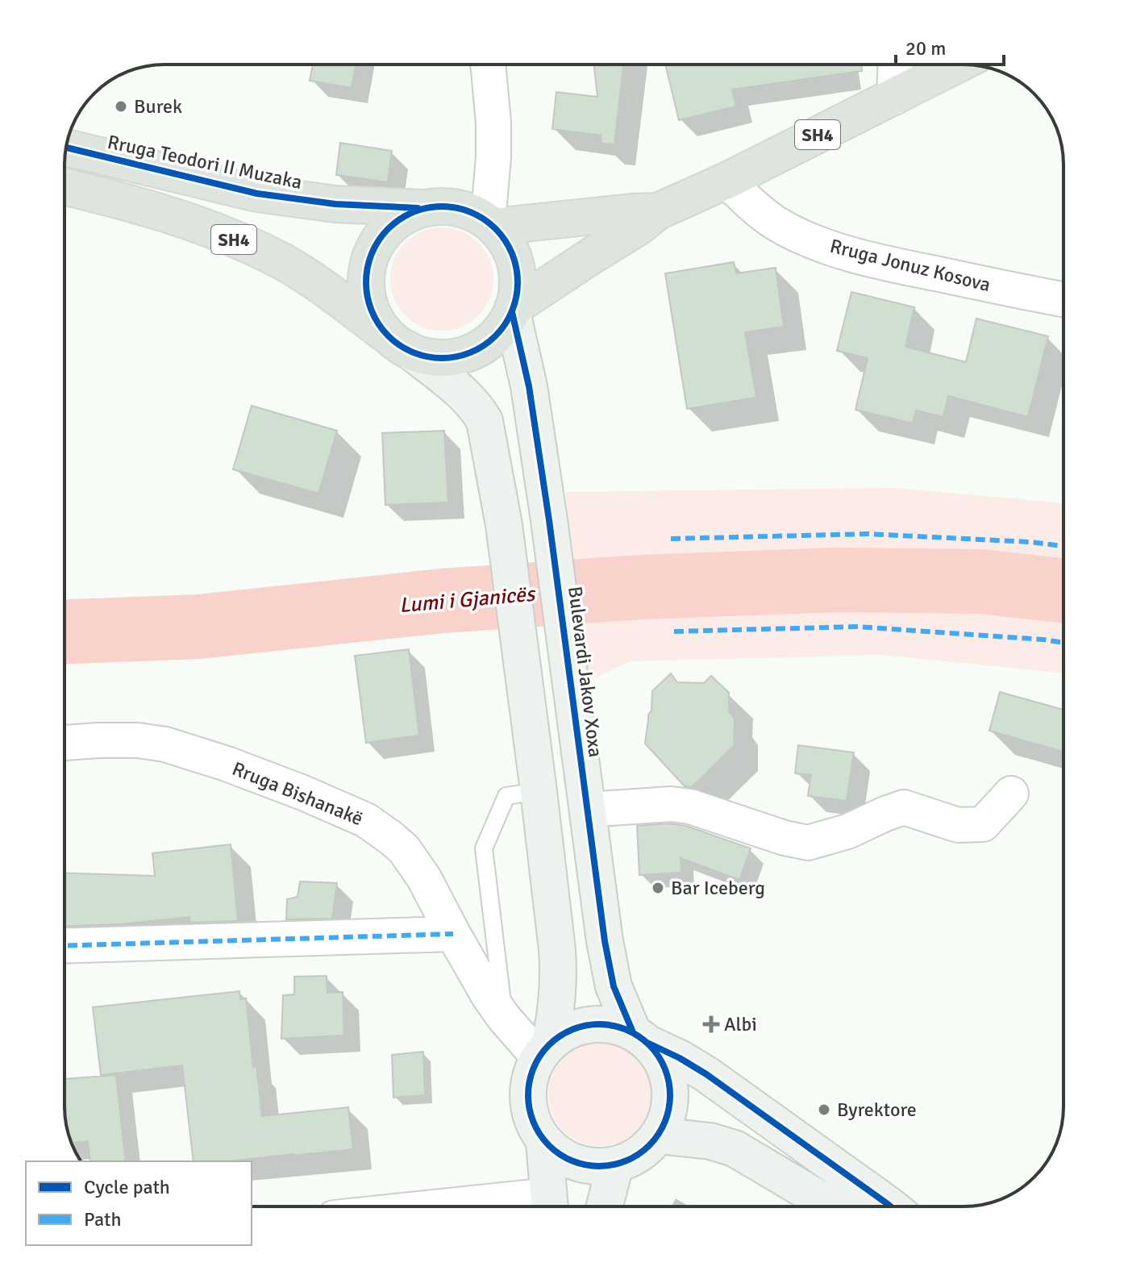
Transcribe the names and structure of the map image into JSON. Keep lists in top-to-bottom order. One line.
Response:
{"streets":{"main road":["SH4","Rruga Teodori II Muzaka","Bulevardi Jakov Xoxa"],"street":["Rruga Jonuz Kosova","Rruga Bishanakë"]},"crossings":[["SH4","Rruga Teodori II Muzaka"],["SH4","Rruga Jonuz Kosova"],["SH4","Bulevardi Jakov Xoxa"],["Rruga Teodori II Muzaka","Bulevardi Jakov Xoxa"],["Bulevardi Jakov Xoxa","Rruga Bishanakë"]],"water":["Lumi i Gjanicës"],"places":{"other":["Burek","Bar Iceberg","Byrektore"],"health":["Albi"]},"legend":["Cycle path","Path"],"scale_bar":"20 m"}
